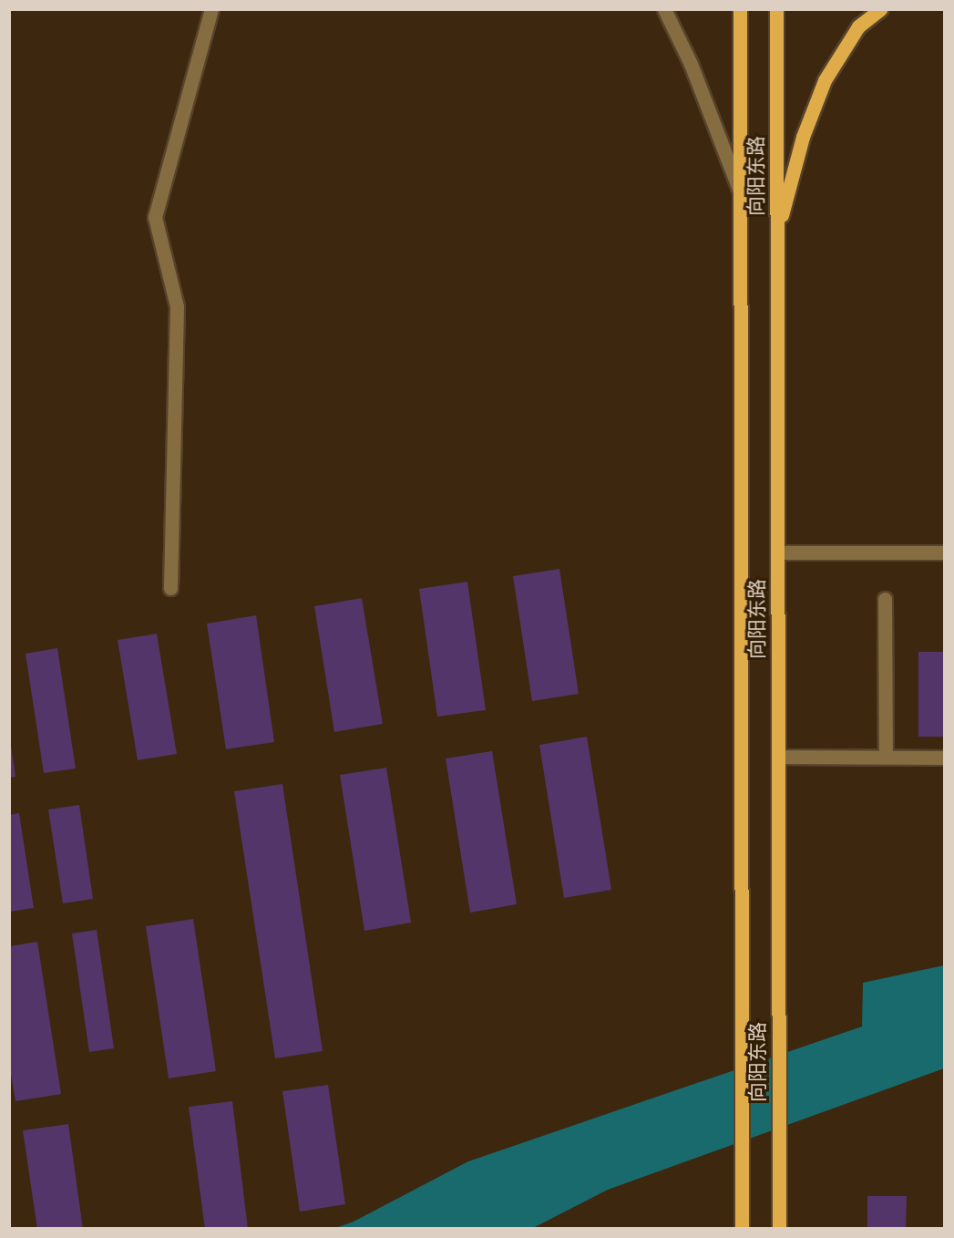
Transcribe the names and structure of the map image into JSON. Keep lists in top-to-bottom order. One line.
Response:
{"streets":{"main road":["向阳东路"]}}
